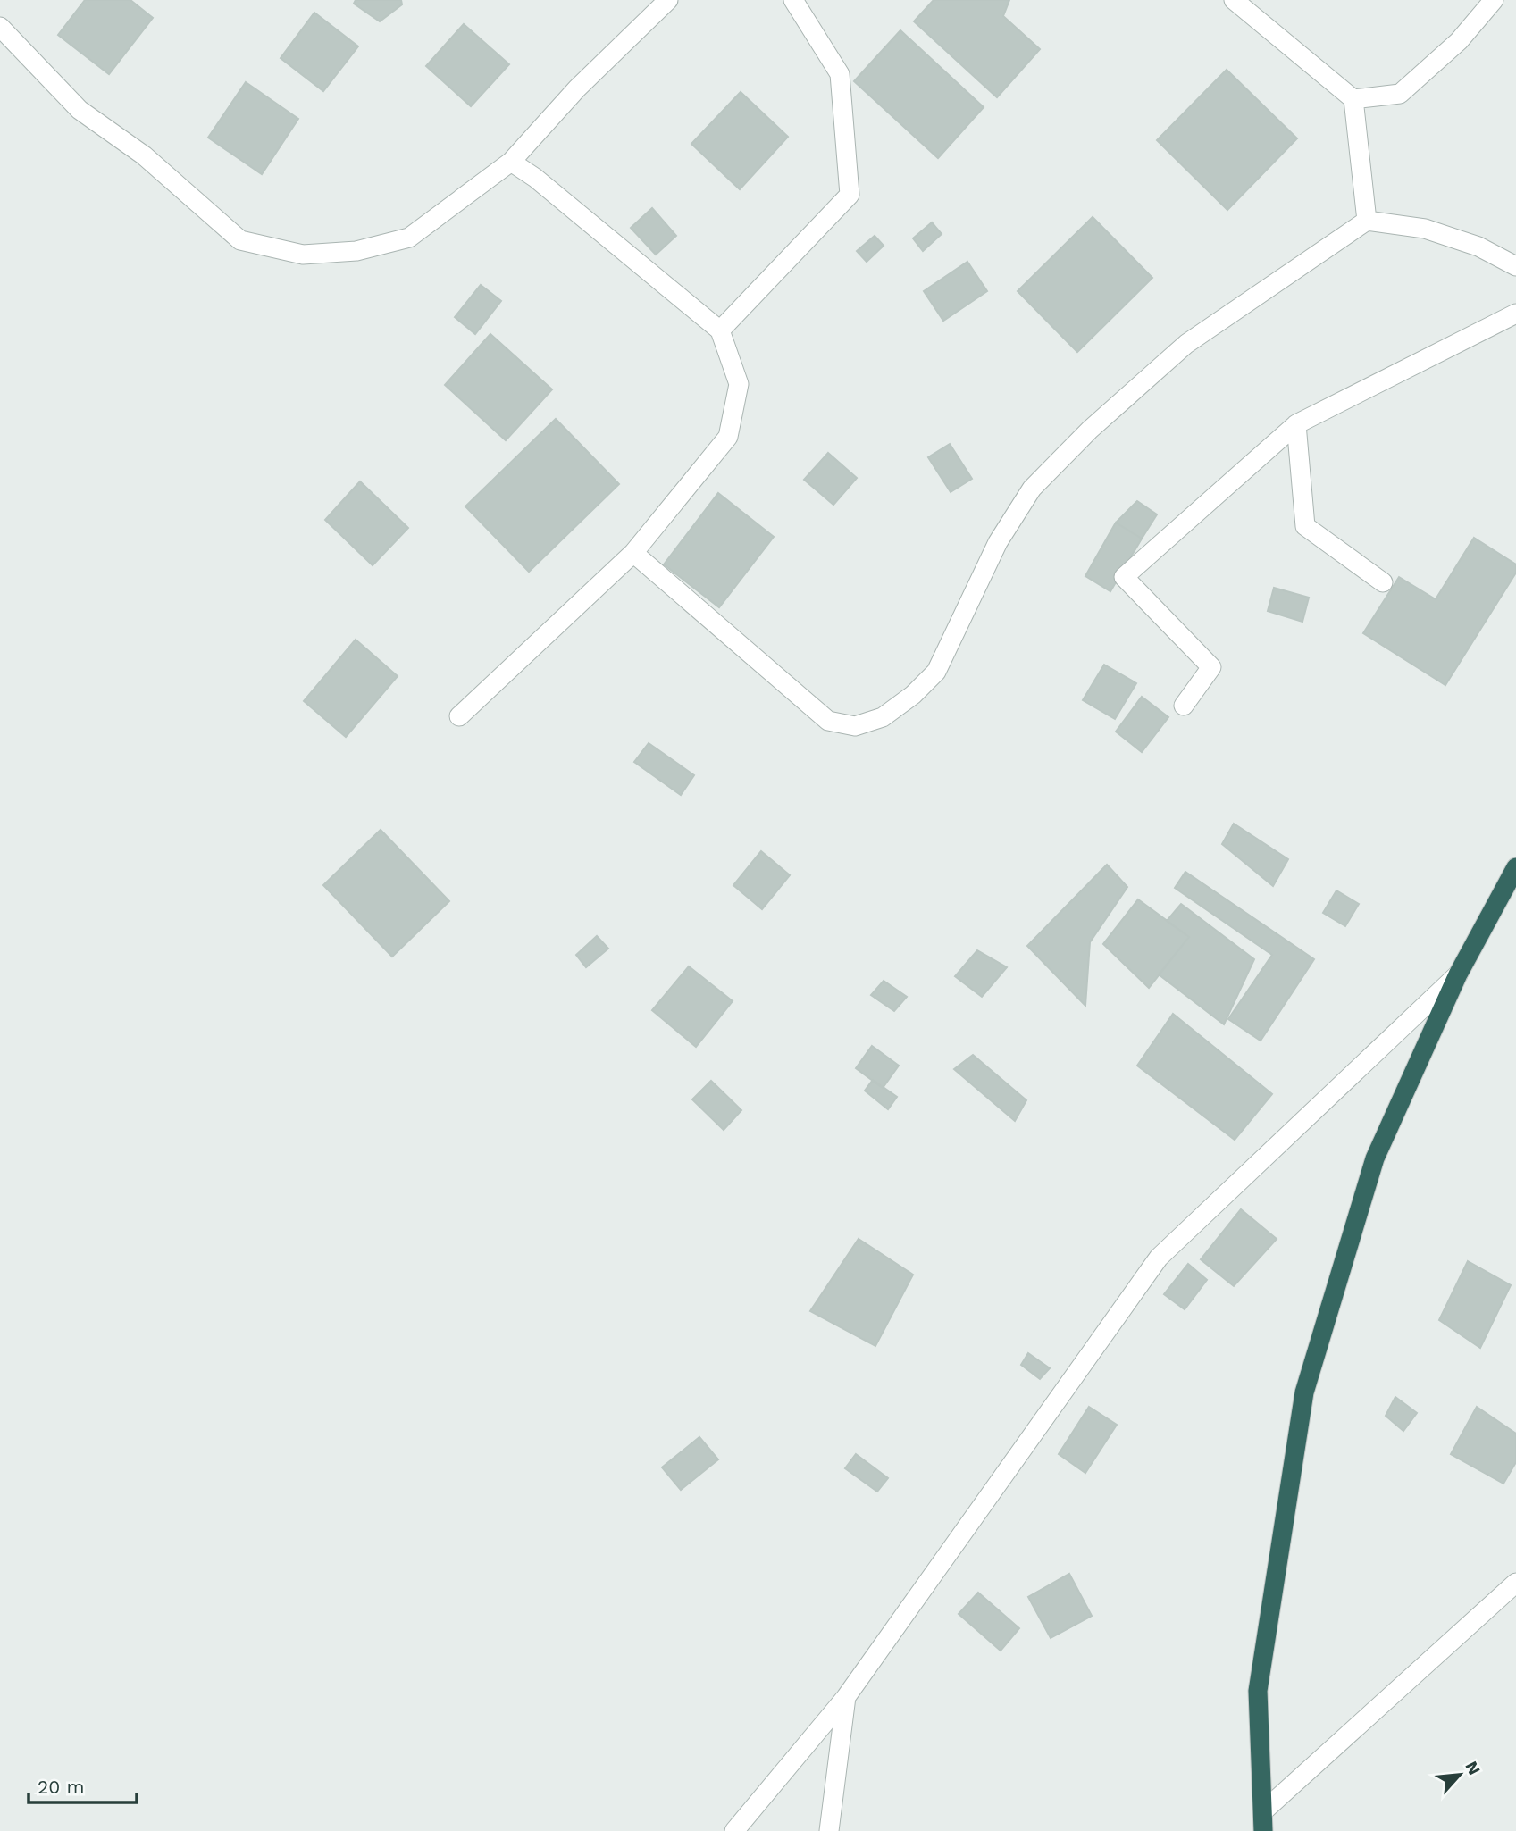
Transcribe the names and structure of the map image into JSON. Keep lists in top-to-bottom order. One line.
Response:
{"scale_bar":"20 m","north":"top right"}
